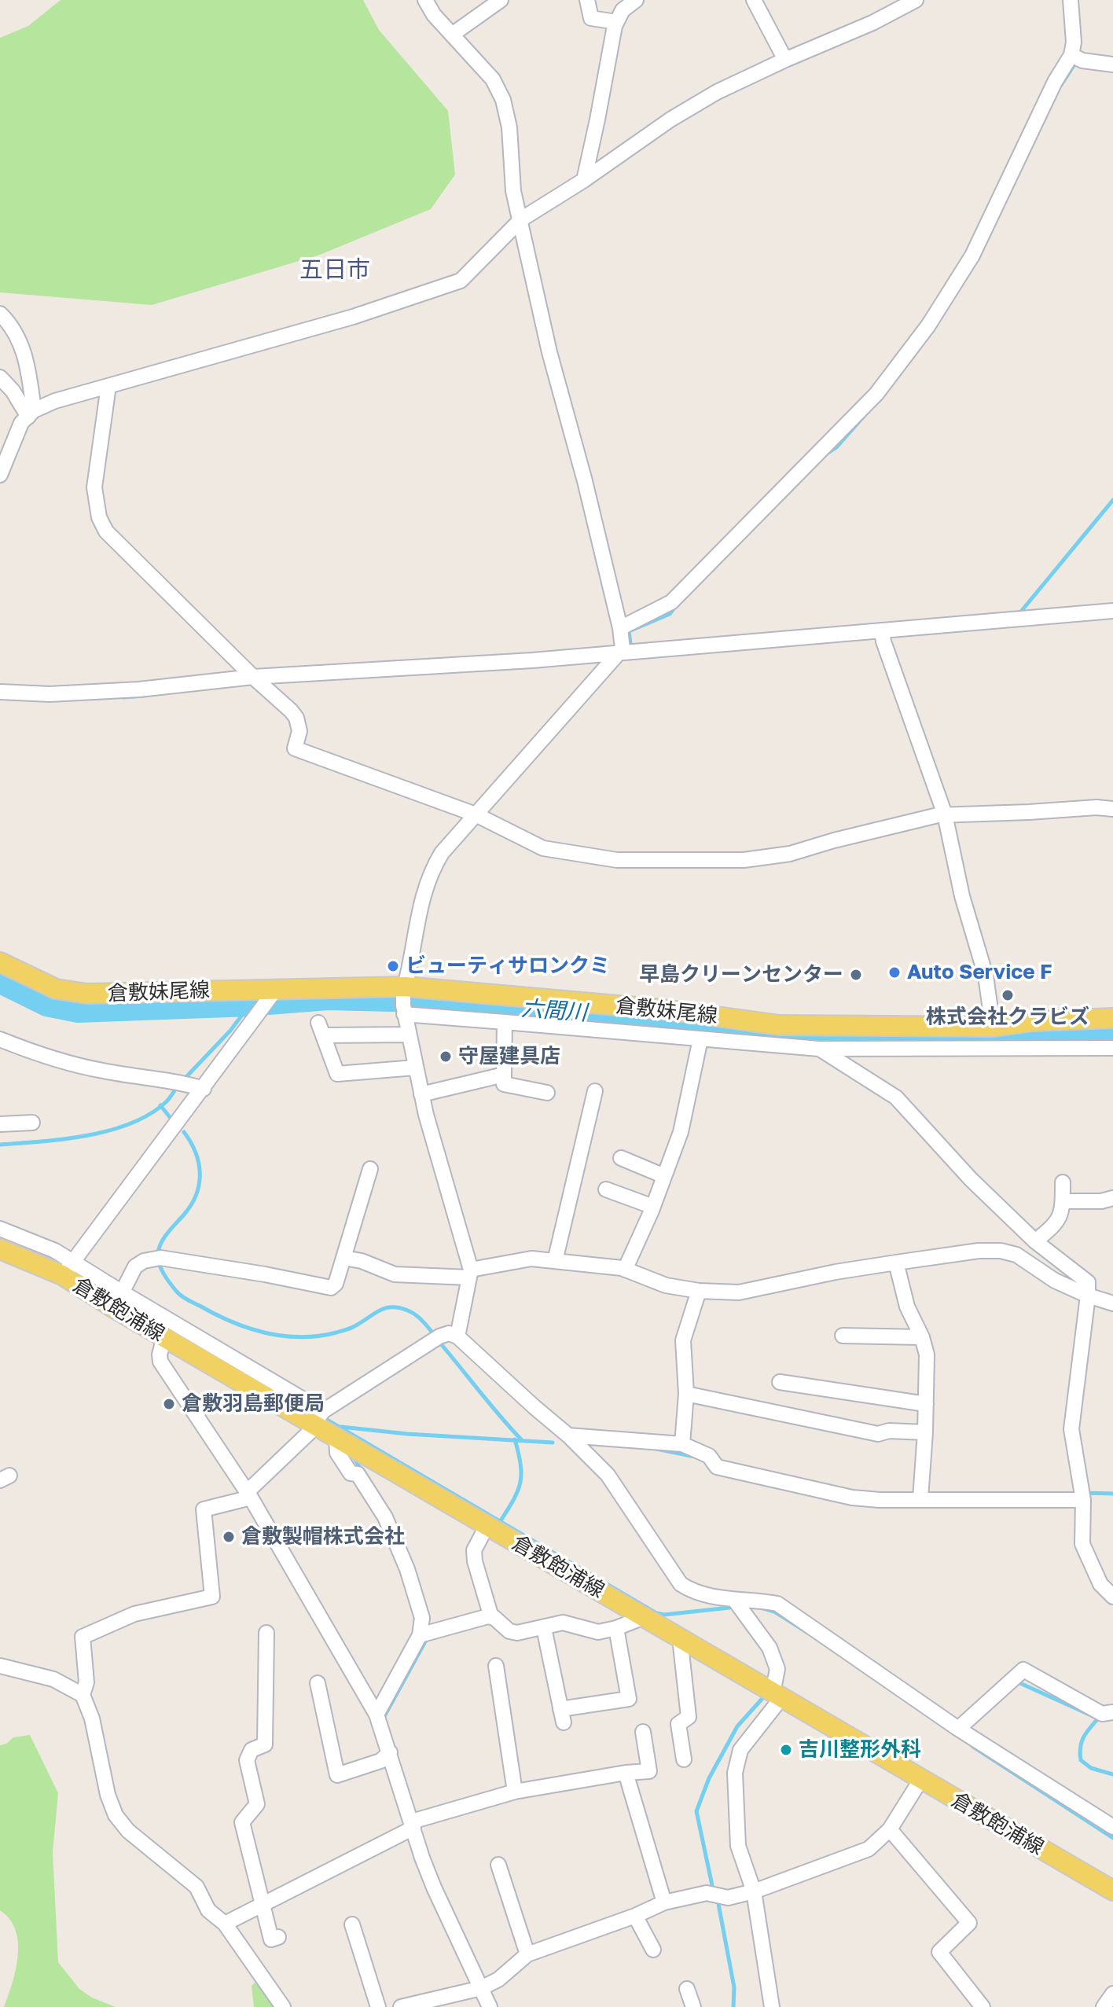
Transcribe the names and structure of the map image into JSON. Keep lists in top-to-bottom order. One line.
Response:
{"streets":{"main road":["倉敷妹尾線","倉敷飽浦線"]},"districts":["五日市"],"water":["六間川"],"places":["ビューティサロンクミ","Auto Service F","早島クリーンセンター","株式会社クラビズ","守屋建具店","倉敷羽島郵便局","倉敷製帽株式会社","吉川整形外科"]}
